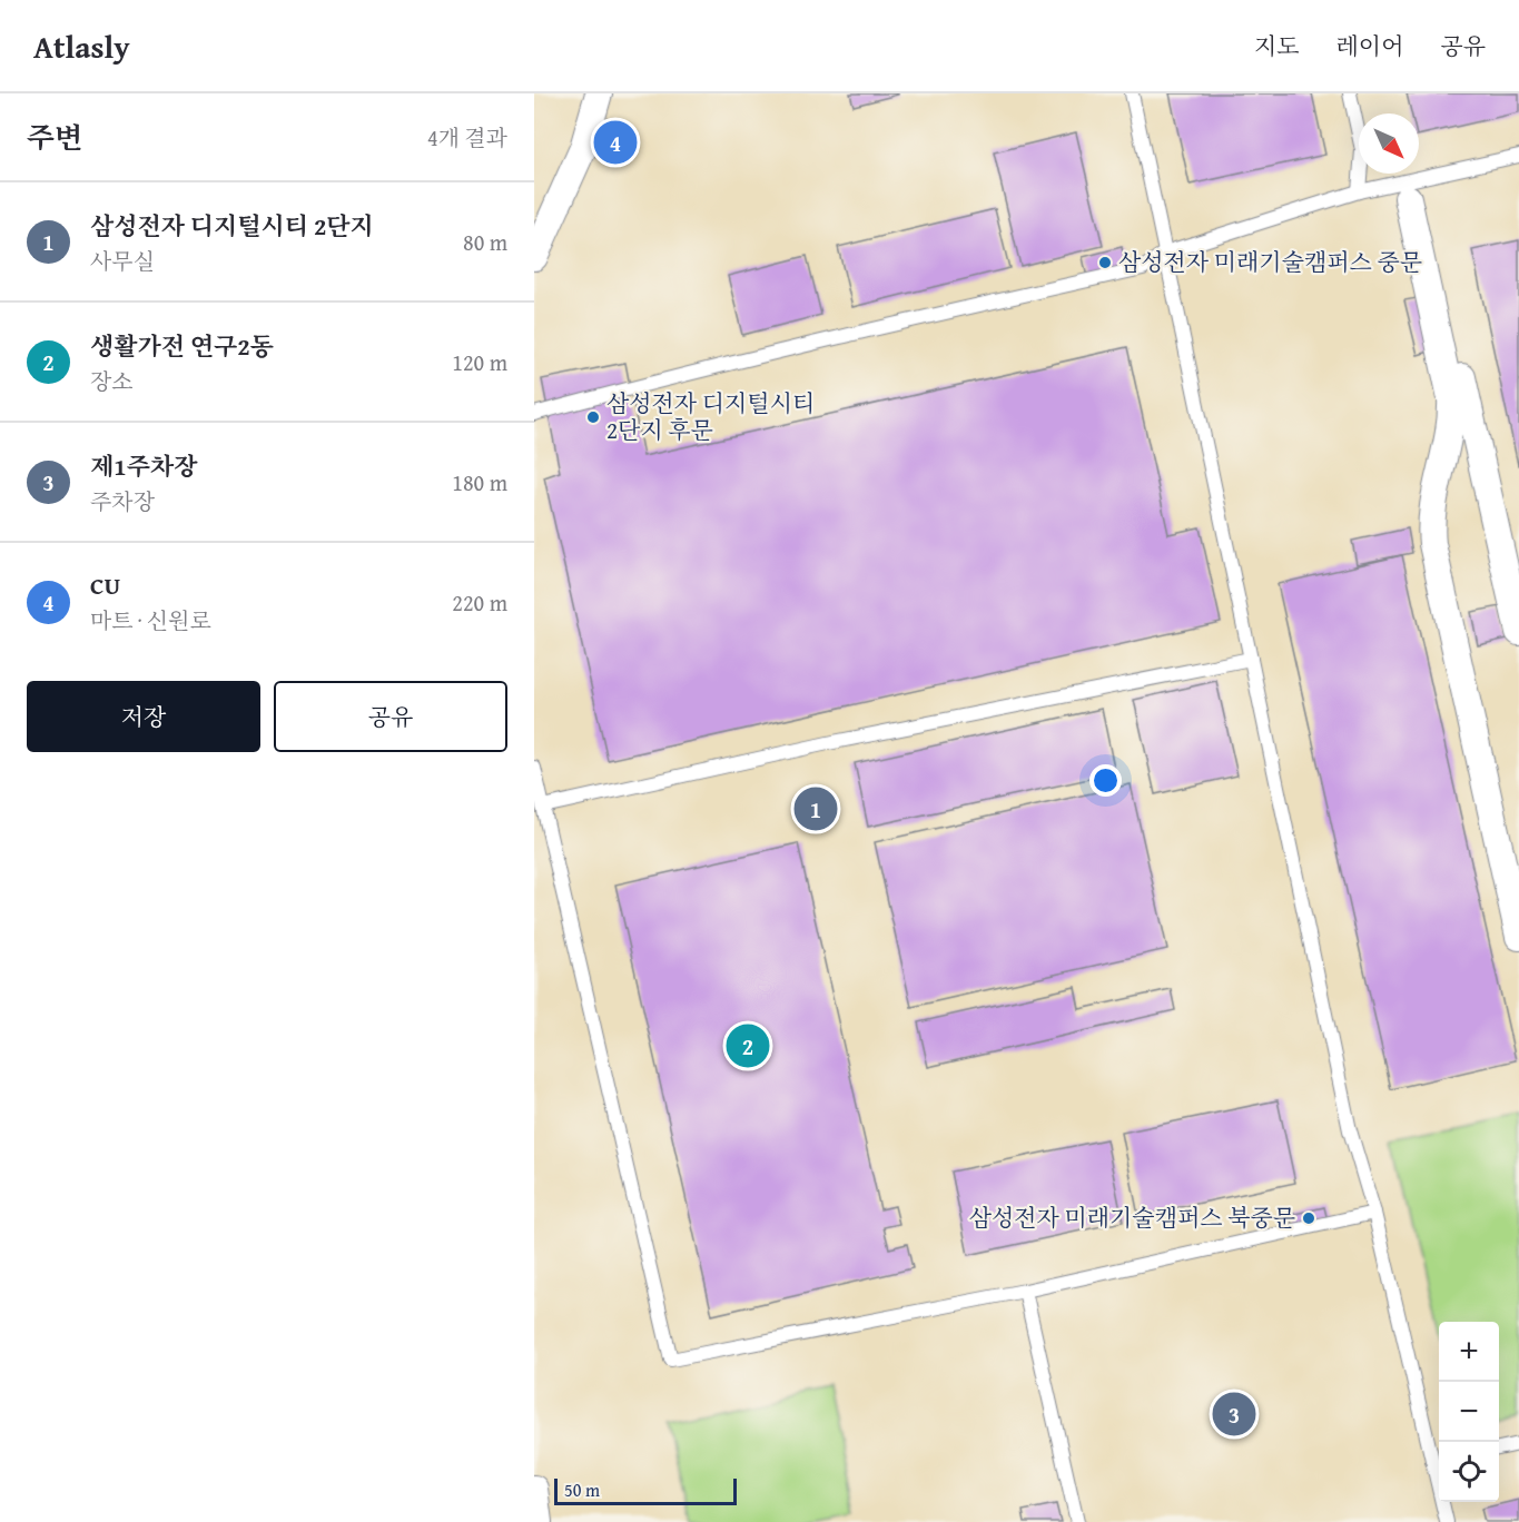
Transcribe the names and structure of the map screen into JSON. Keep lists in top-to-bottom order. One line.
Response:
{"places":["삼성전자 미래기술캠퍼스 중문","삼성전자 디지털시티 2단지 후문","삼성전자 미래기술캠퍼스 북중문"],"scale_bar":"50 m","north":"bottom right","page":{"header":"Atlasly","nav":["지도","레이어","공유"],"heading":["주변","4개 결과"],"pins":["4","1","2","3"],"list":[{"mark":"1","name":"삼성전자 디지털시티 2단지","note":"사무실","value":"80 m"},{"mark":"2","name":"생활가전 연구2동","note":"장소","value":"120 m"},{"mark":"3","name":"제1주차장","note":"주차장","value":"180 m"},{"mark":"4","name":"CU","note":"마트 · 신원로","value":"220 m"}],"buttons":["저장","공유"],"map_buttons":["+","−"],"scale":"50 m"}}
